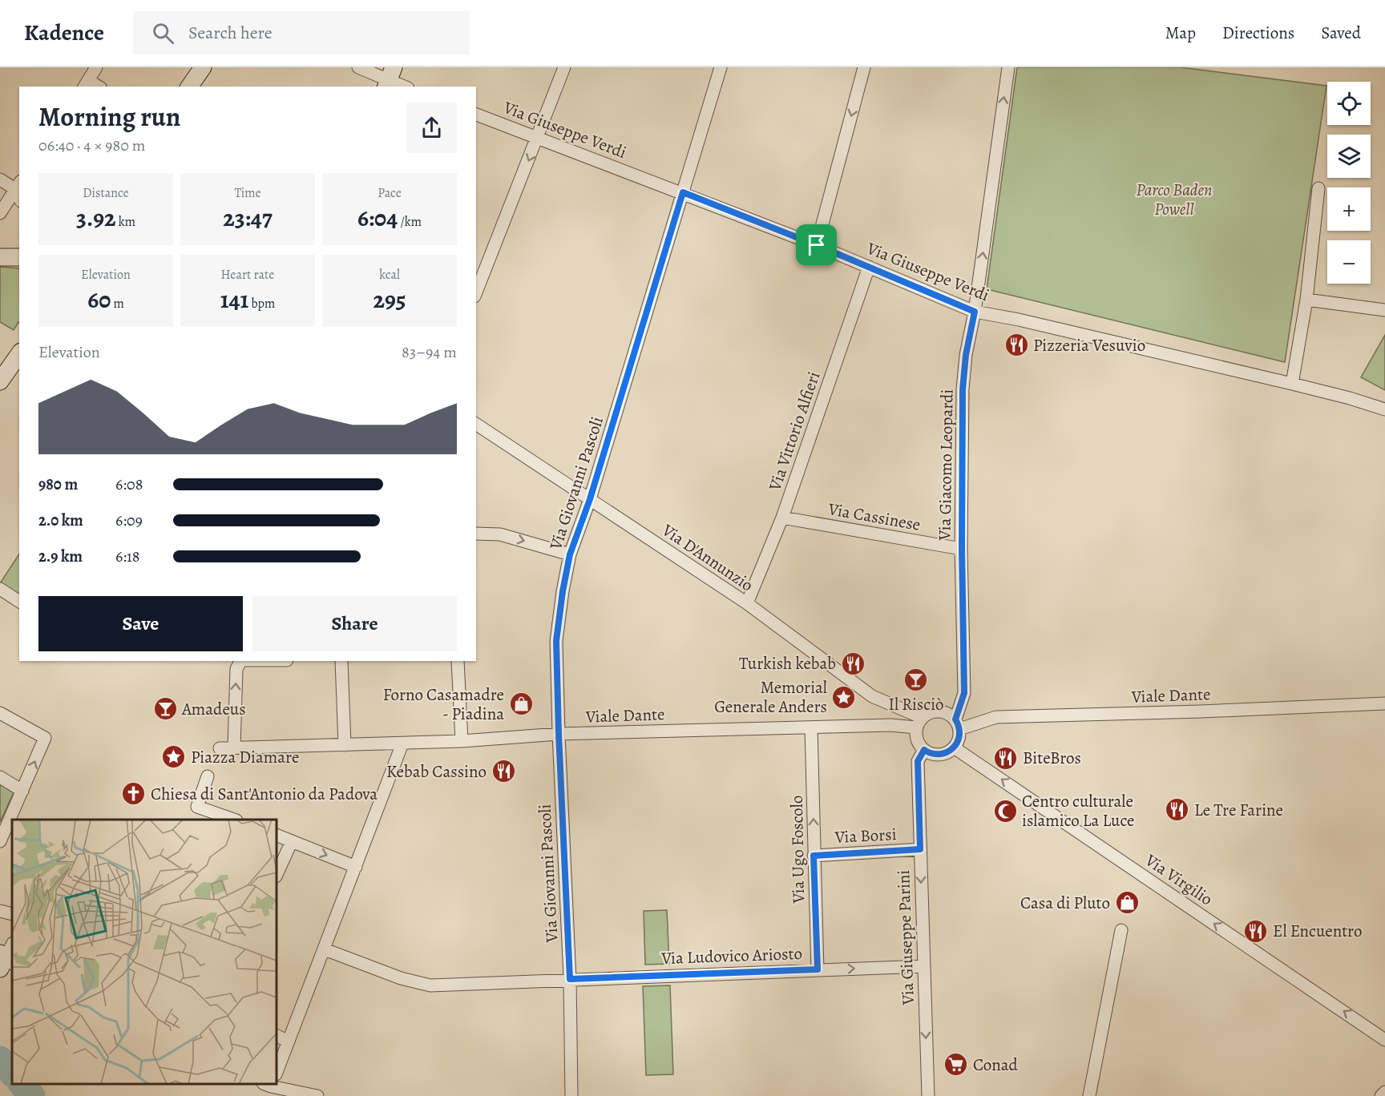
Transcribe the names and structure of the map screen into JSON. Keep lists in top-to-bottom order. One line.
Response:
{"streets":{"street":["Via Giuseppe Verdi","Via Vittorio Alfieri","Via Giacomo Leopardi","Via Giovanni Pascoli","Via Cassinese","Via D'Annunzio","Viale Dante","Via Borsi","Via Ugo Foscolo","Via Virgilio","Via Giuseppe Parini","Via Ludovico Ariosto"]},"crossings":[["Via Giuseppe Verdi","Via Vittorio Alfieri"],["Via Giuseppe Verdi","Via Giacomo Leopardi"],["Via Giuseppe Verdi","Via Giovanni Pascoli"],["Via Vittorio Alfieri","Via Cassinese"],["Via Vittorio Alfieri","Via D'Annunzio"],["Via Giacomo Leopardi","Via Cassinese"],["Via Giacomo Leopardi","Via D'Annunzio"],["Via Giacomo Leopardi","Viale Dante"],["Via Giacomo Leopardi","Via Virgilio"],["Via Giacomo Leopardi","Via Giuseppe Parini"],["Via Giovanni Pascoli","Via D'Annunzio"],["Via Giovanni Pascoli","Viale Dante"],["Via Giovanni Pascoli","Via Ludovico Ariosto"],["Via D'Annunzio","Viale Dante"],["Via D'Annunzio","Via Virgilio"],["Via D'Annunzio","Via Giuseppe Parini"],["Viale Dante","Via Ugo Foscolo"],["Viale Dante","Via Virgilio"],["Viale Dante","Via Giuseppe Parini"],["Via Borsi","Via Ugo Foscolo"],["Via Borsi","Via Giuseppe Parini"],["Via Ugo Foscolo","Via Ludovico Ariosto"],["Via Virgilio","Via Giuseppe Parini"],["Via Giuseppe Parini","Via Ludovico Ariosto"]],"one_way":["Via Giacomo Leopardi","Via Ugo Foscolo","Via Virgilio","Via Giuseppe Parini"],"parks":["Parco Baden Powell"],"places":{"restaurant":["Pizzeria Vesuvio","Turkish kebab","BiteBros","Kebab Cassino","Le Tre Farine","El Encuentro"],"bar":["Il Risciò","Amadeus"],"place":["Memorial Generale Anders","Piazza Diamare"],"shop":["Forno Casamadre - Piadina","Casa di Pluto"],"church":["Chiesa di Sant'Antonio da Padova"],"mosque":["Centro culturale islamico La Luce"],"supermarket":["Conad"]},"page":{"header":"Kadence","search":"Search here","nav":["Map","Directions","Saved"],"map_buttons":["+","−"],"heading":["Morning run","06:40 · 4 × 980 m"],"stats":[["Distance","3.92 km"],["Time","23:47"],["Pace","6:04 /km"],["Elevation","60 m"],["Heart rate","141 bpm"],["kcal","295"]],"chart":["Elevation","83–94 m"],"list":[{"name":"980 m","note":"6:08"},{"name":"2.0 km","note":"6:09"},{"name":"2.9 km","note":"6:18"}],"buttons":["Save","Share"]}}
